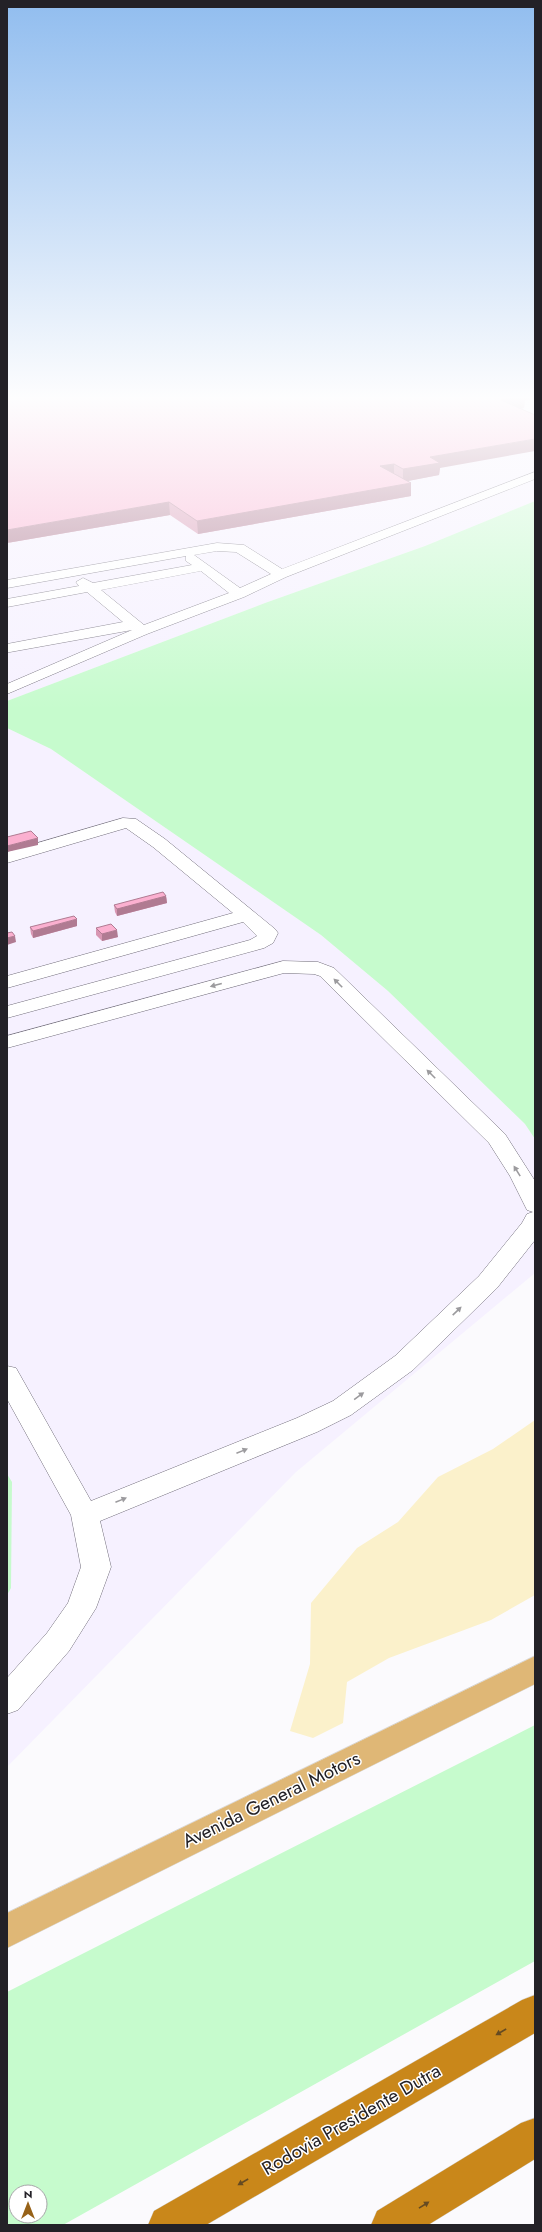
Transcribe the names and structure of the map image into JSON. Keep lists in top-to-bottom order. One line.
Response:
{"streets":{"highway":["Rodovia Presidente Dutra"],"main road":["Avenida General Motors"]},"north":"top"}
